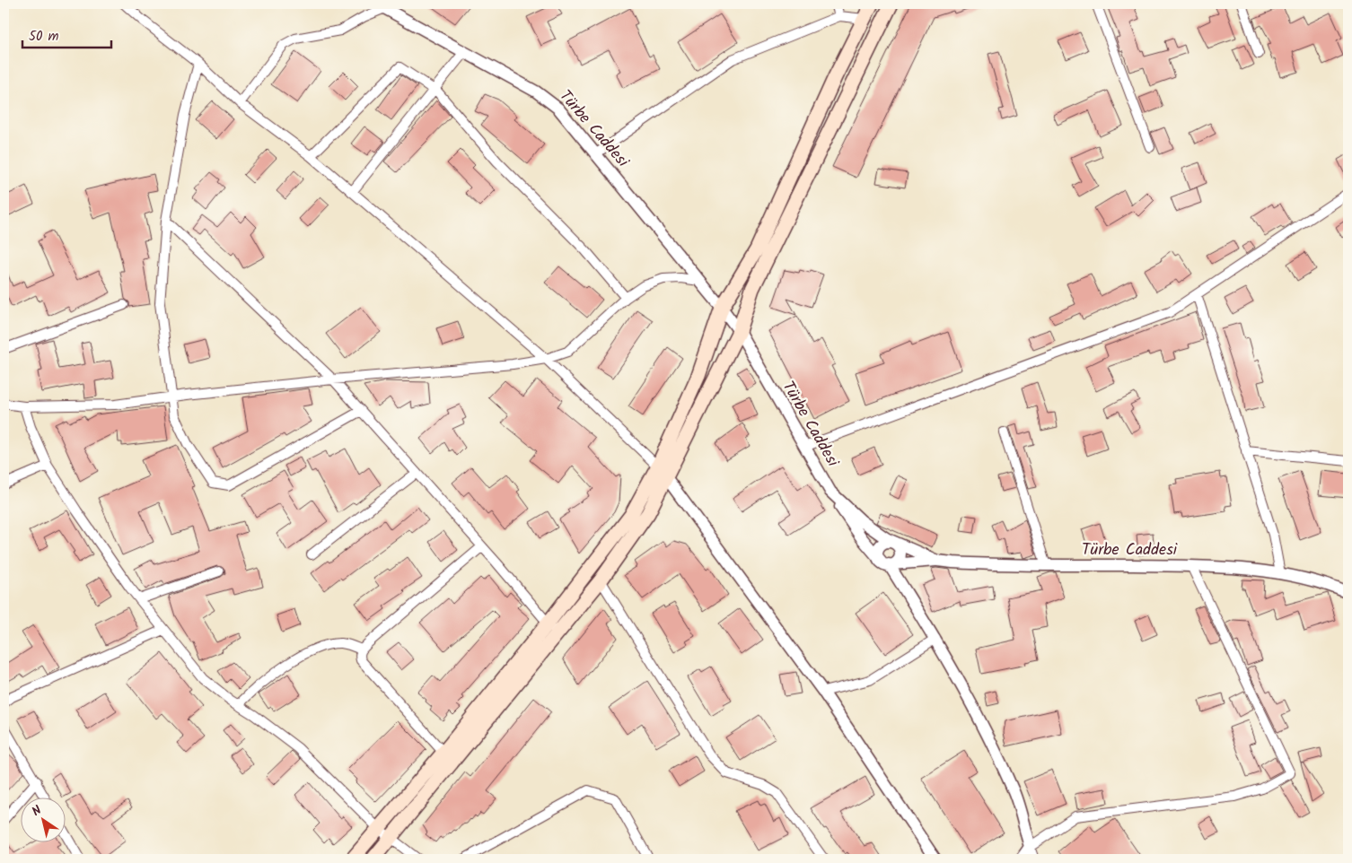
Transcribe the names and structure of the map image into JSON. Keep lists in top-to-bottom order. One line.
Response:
{"streets":{"street":["Türbe Caddesi"]},"scale_bar":"50 m","north":"top left"}
